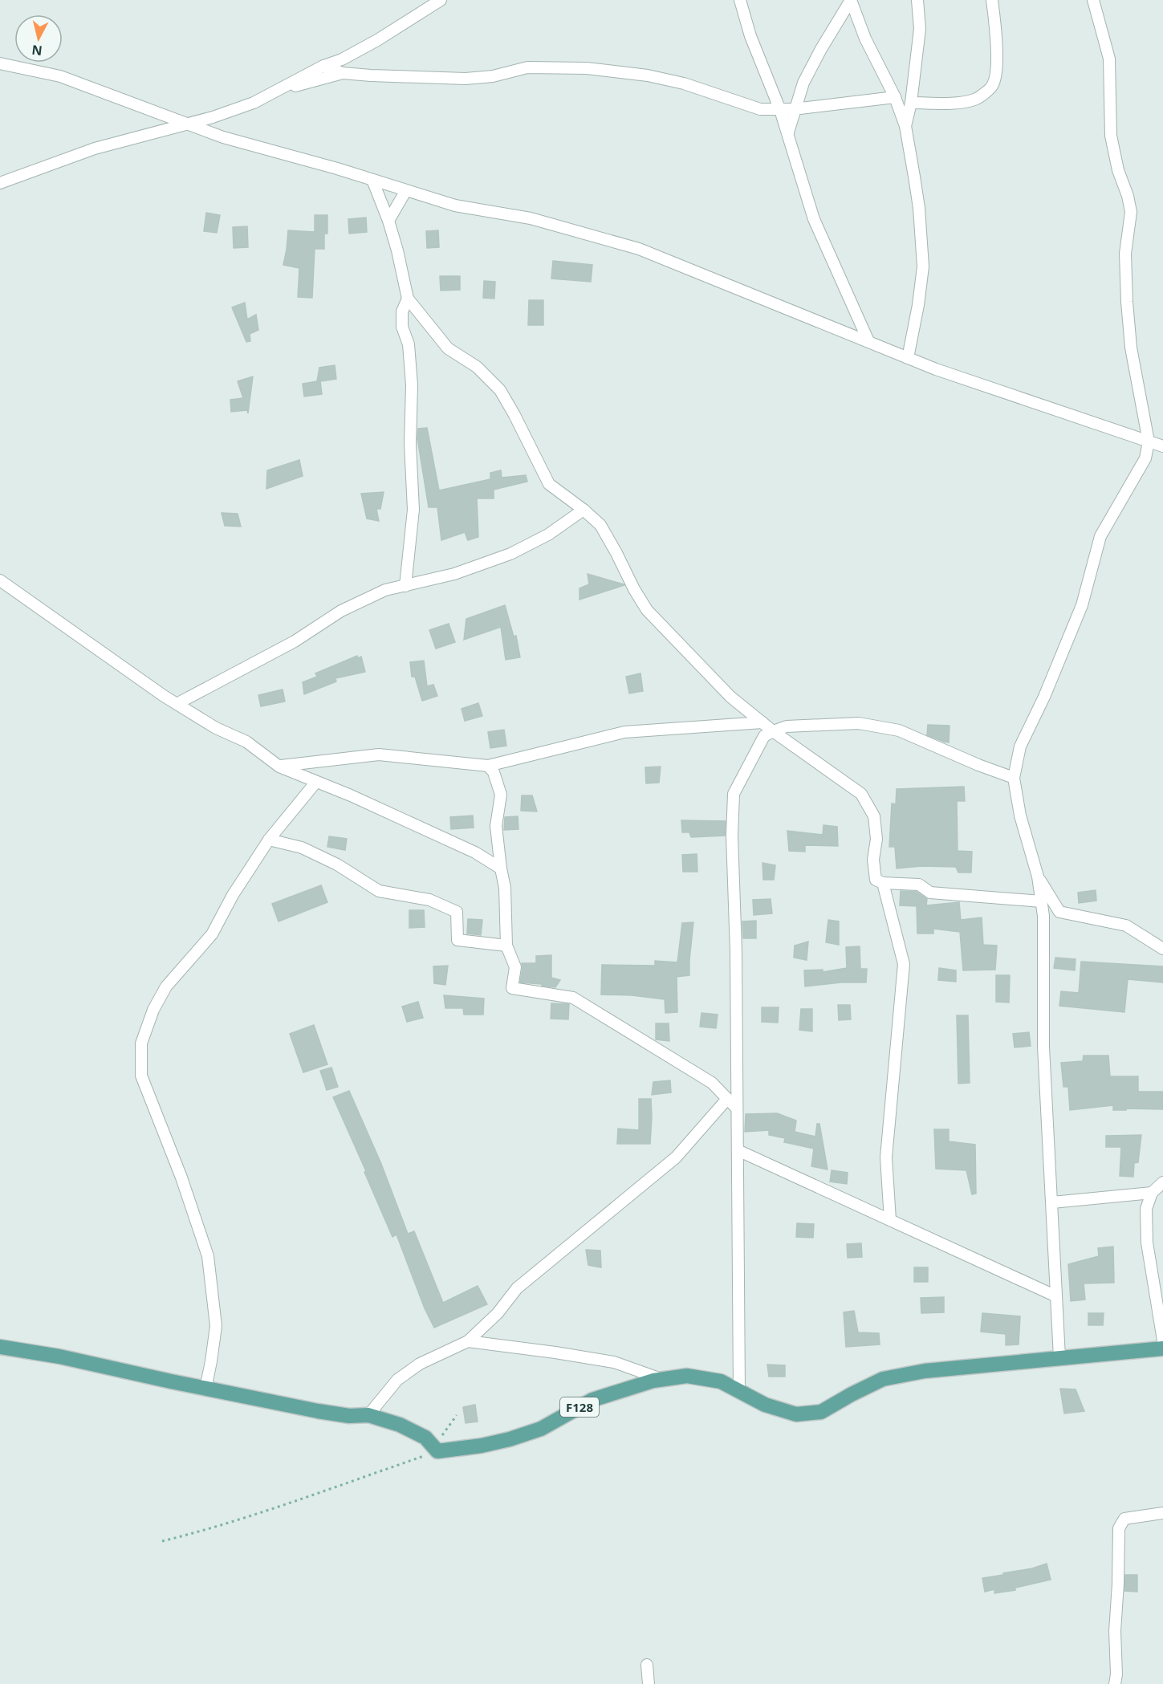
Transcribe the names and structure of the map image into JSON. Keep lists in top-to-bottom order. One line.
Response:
{"streets":{"main road":["F128"]},"north":"bottom"}
